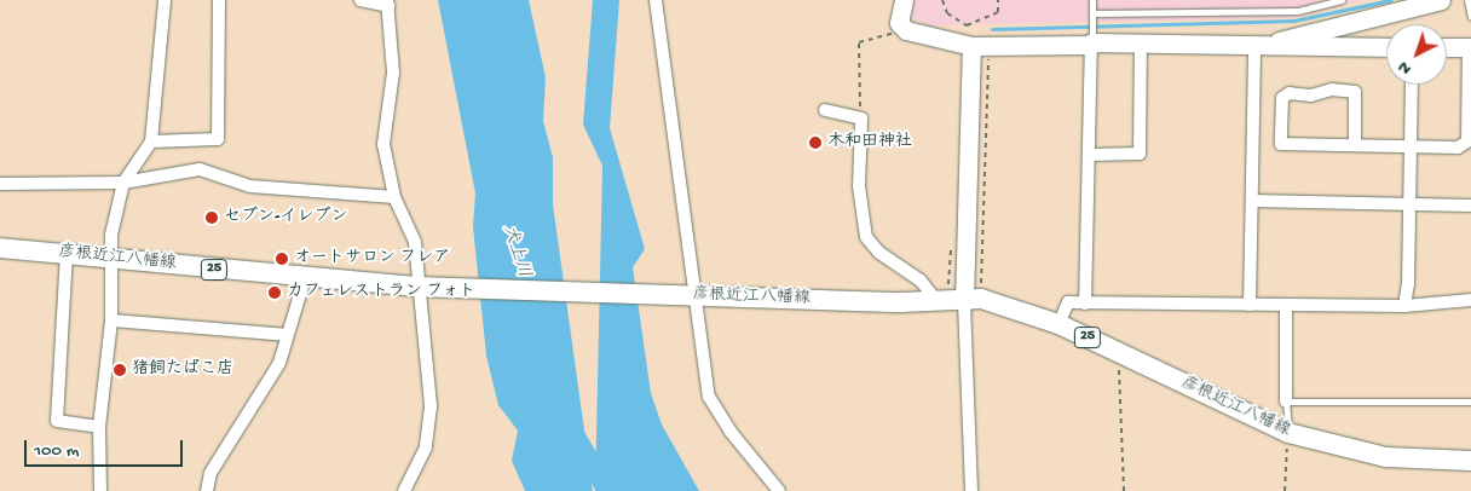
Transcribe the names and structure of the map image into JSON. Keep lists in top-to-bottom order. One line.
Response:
{"streets":{"main road":["彦根近江八幡線","25"]},"water":["犬上川"],"places":["木和田神社","セブン-イレブン","オートサロン フレア","カフェレストラン フォト","猪飼たばこ店"],"scale_bar":"100 m","north":"bottom left"}
